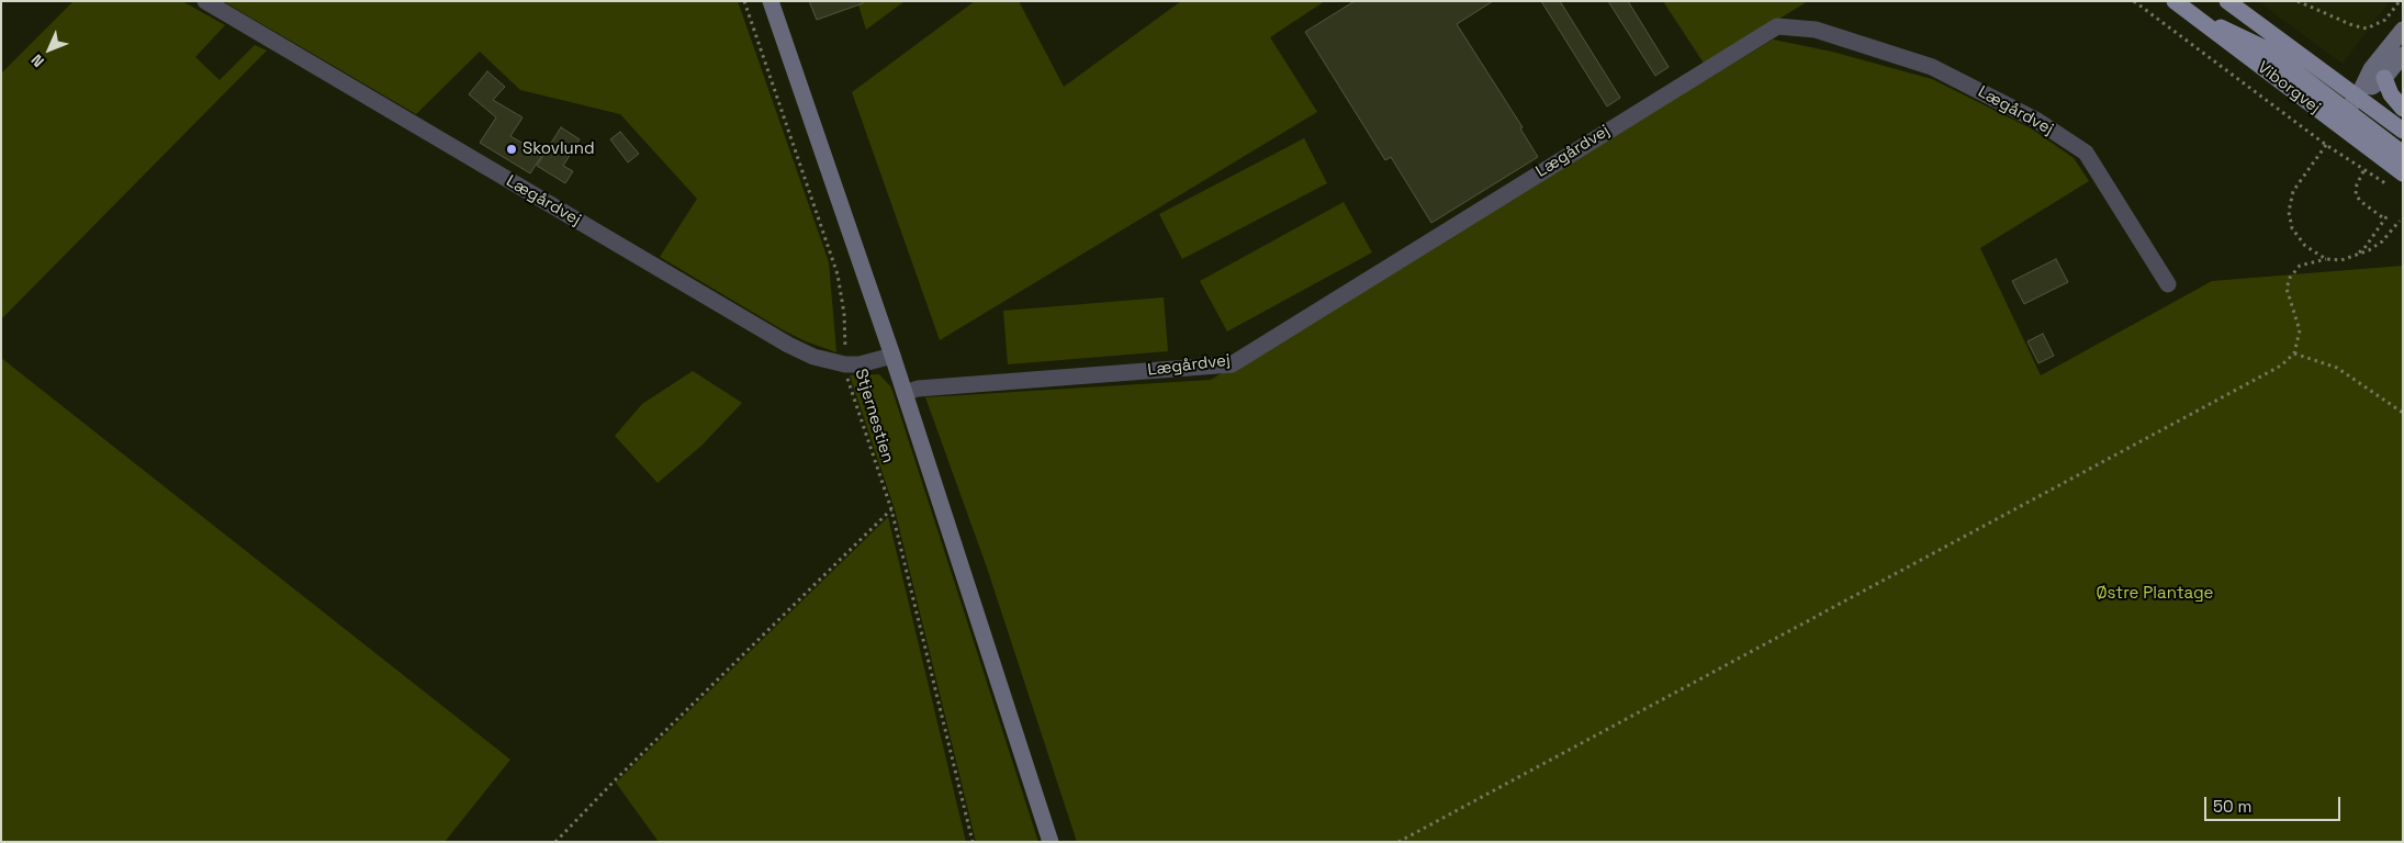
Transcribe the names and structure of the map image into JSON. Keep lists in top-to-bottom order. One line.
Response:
{"streets":{"main road":["Viborgvej"],"street":["Lægårdvej"],"path":["Stjernestien"]},"crossings":[["Lægårdvej","Stjernestien"]],"parks":["Østre Plantage"],"places":["Skovlund"],"scale_bar":"50 m","north":"bottom left"}
